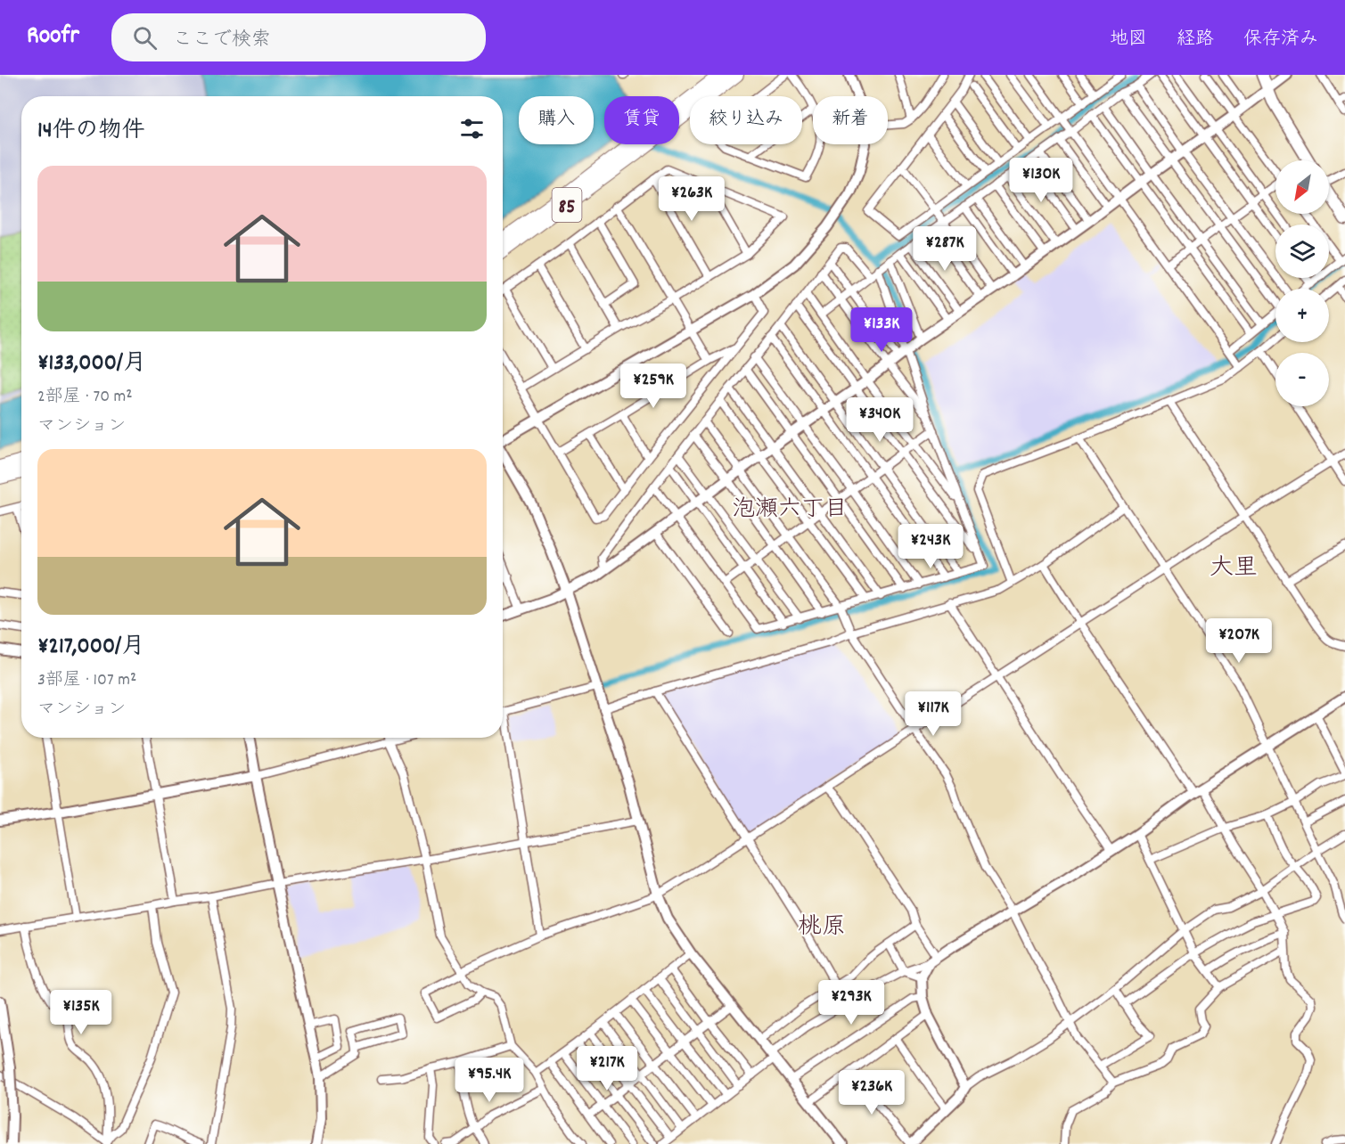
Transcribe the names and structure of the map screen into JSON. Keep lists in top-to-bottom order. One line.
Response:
{"streets":{"main road":["85"]},"districts":["泡瀬六丁目","大里","桃原"],"north":"bottom left","page":{"header":"Roofr","search":"ここで検索","nav":["地図","経路","保存済み"],"chip":["購入","賃貸","絞り込み","新着"],"heading":"14件の物件","price":["¥130K","¥263K","¥287K","¥133K","¥259K","¥340K","¥243K","¥207K","¥117K","¥293K","¥135K","¥217K","¥95.4K","¥236K"],"map_buttons":["+","−"],"list":[{"name":"¥133,000/月","note":"2部屋 · 70 m² · マンション"},{"name":"¥217,000/月","note":"3部屋 · 107 m² · マンション"}]}}
